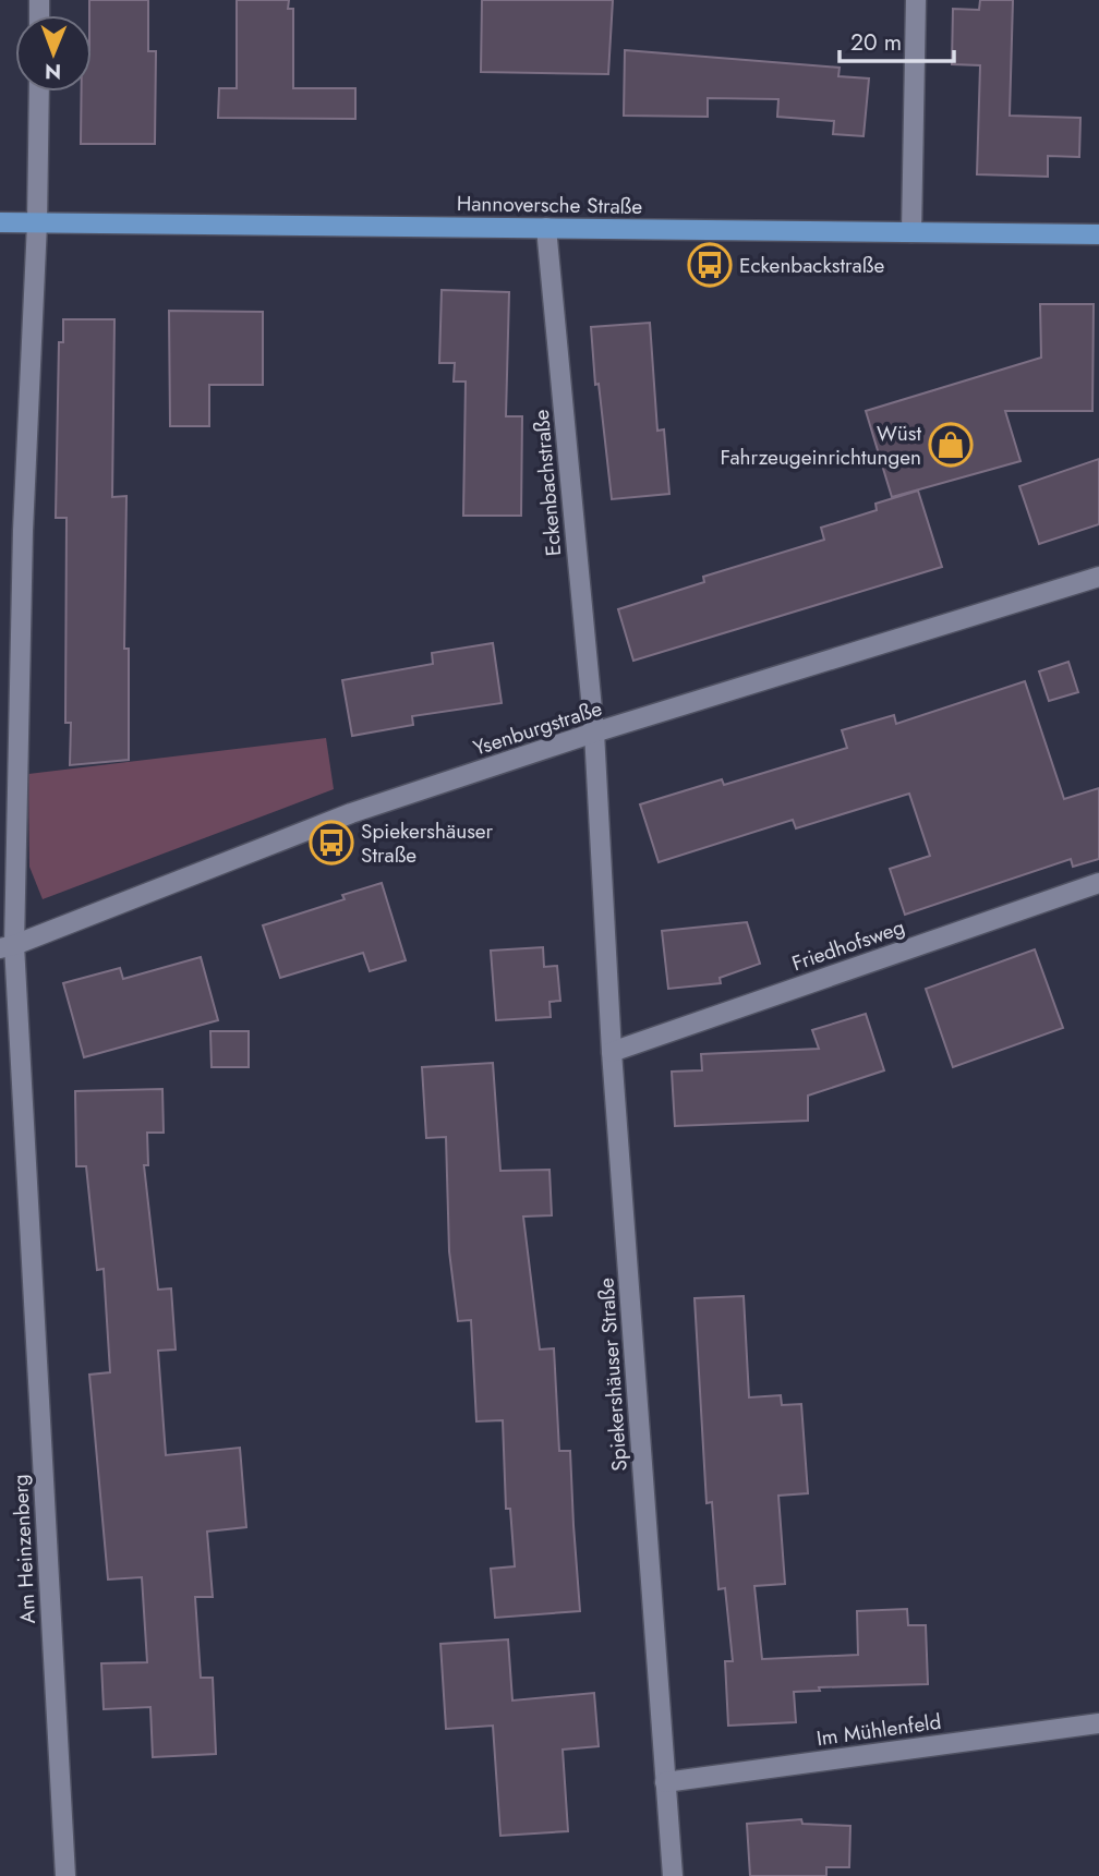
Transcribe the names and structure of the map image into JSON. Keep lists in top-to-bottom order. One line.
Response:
{"streets":{"main road":["Hannoversche Straße"],"street":["Eckenbachstraße","Ysenburgstraße","Friedhofsweg","Spiekershäuser Straße","Am Heinzenberg","Im Mühlenfeld"]},"crossings":[["Hannoversche Straße","Eckenbachstraße"],["Hannoversche Straße","Am Heinzenberg"],["Eckenbachstraße","Ysenburgstraße"],["Eckenbachstraße","Spiekershäuser Straße"],["Ysenburgstraße","Spiekershäuser Straße"],["Ysenburgstraße","Am Heinzenberg"],["Friedhofsweg","Spiekershäuser Straße"],["Spiekershäuser Straße","Im Mühlenfeld"]],"places":{"bus stop":["Eckenbackstraße","Spiekershäuser Straße"],"shop":["Wüst Fahrzeugeinrichtungen"]},"scale_bar":"20 m","north":"bottom"}
